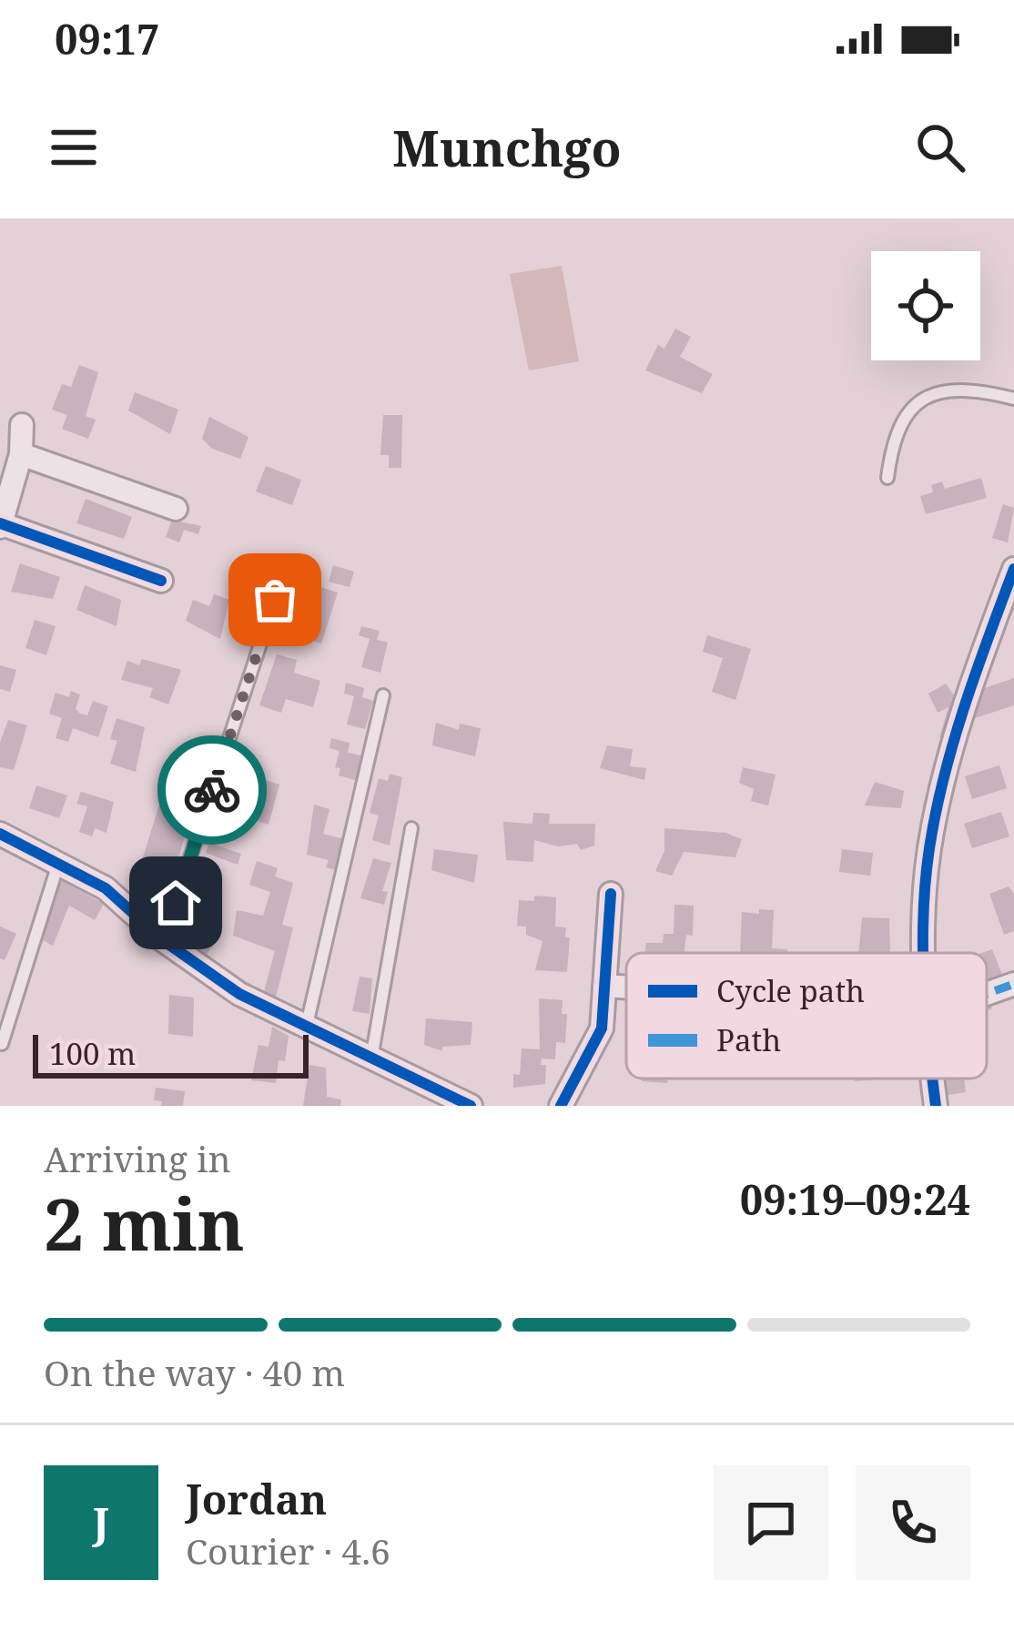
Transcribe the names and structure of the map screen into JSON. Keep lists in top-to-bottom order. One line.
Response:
{"legend":["Cycle path","Path"],"scale_bar":"100 m","page":{"status":"09:17","header":"Munchgo","scale":"100 m","heading":["2 min","Arriving in","09:19–09:24"],"panel":["Jordan","Courier · 4.6"],"bar":"On the way · 40 m","round":"J"}}
